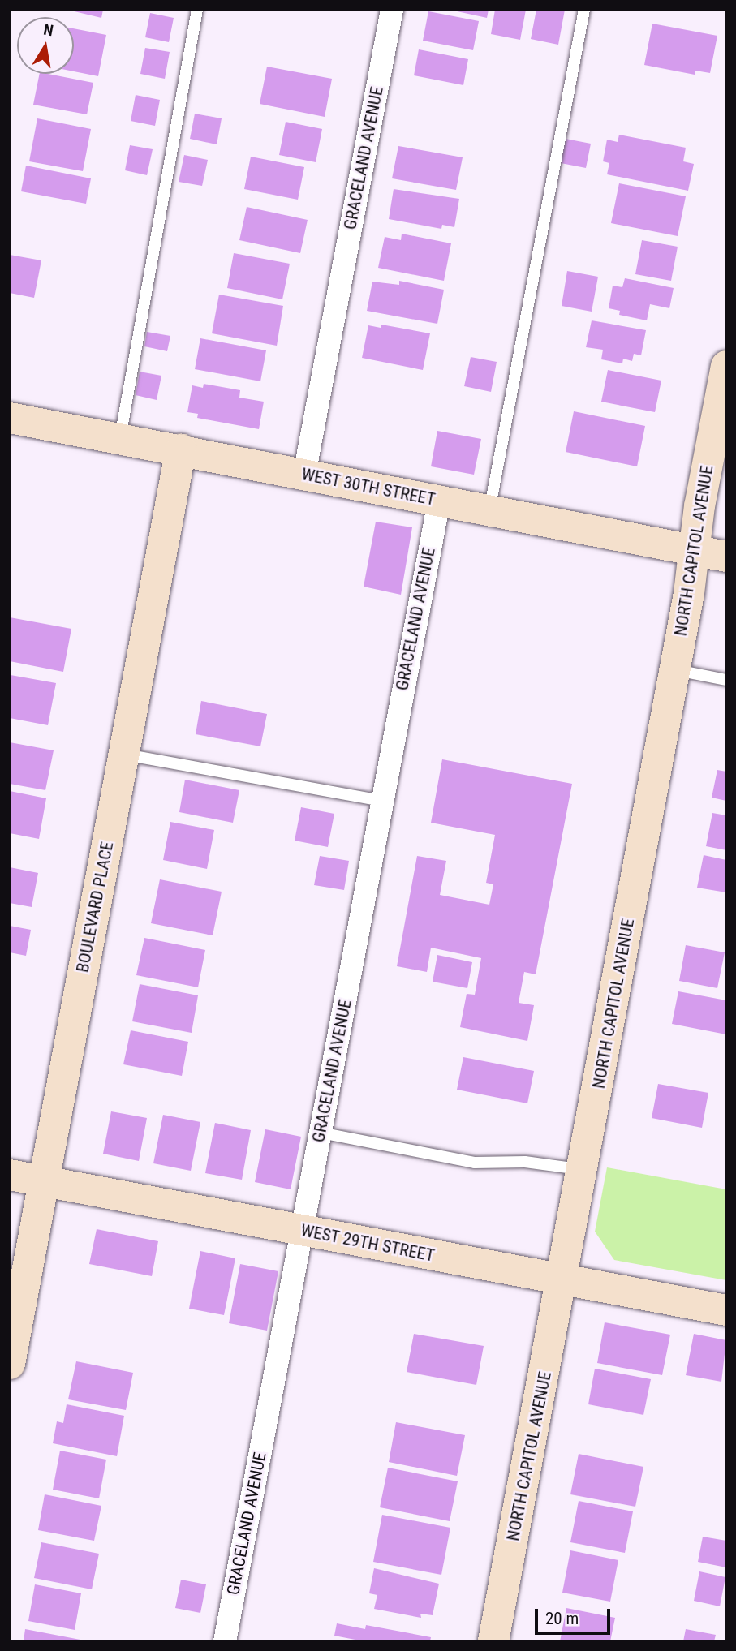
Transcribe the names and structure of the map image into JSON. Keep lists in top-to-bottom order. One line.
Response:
{"streets":{"main road":["WEST 30TH STREET","NORTH CAPITOL AVENUE","BOULEVARD PLACE","WEST 29TH STREET"],"street":["GRACELAND AVENUE"]},"crossings":[["GRACELAND AVENUE","WEST 30TH STREET"],["GRACELAND AVENUE","WEST 29TH STREET"],["WEST 30TH STREET","NORTH CAPITOL AVENUE"],["WEST 30TH STREET","BOULEVARD PLACE"],["NORTH CAPITOL AVENUE","WEST 29TH STREET"],["BOULEVARD PLACE","WEST 29TH STREET"]],"scale_bar":"20 m","north":"top"}
